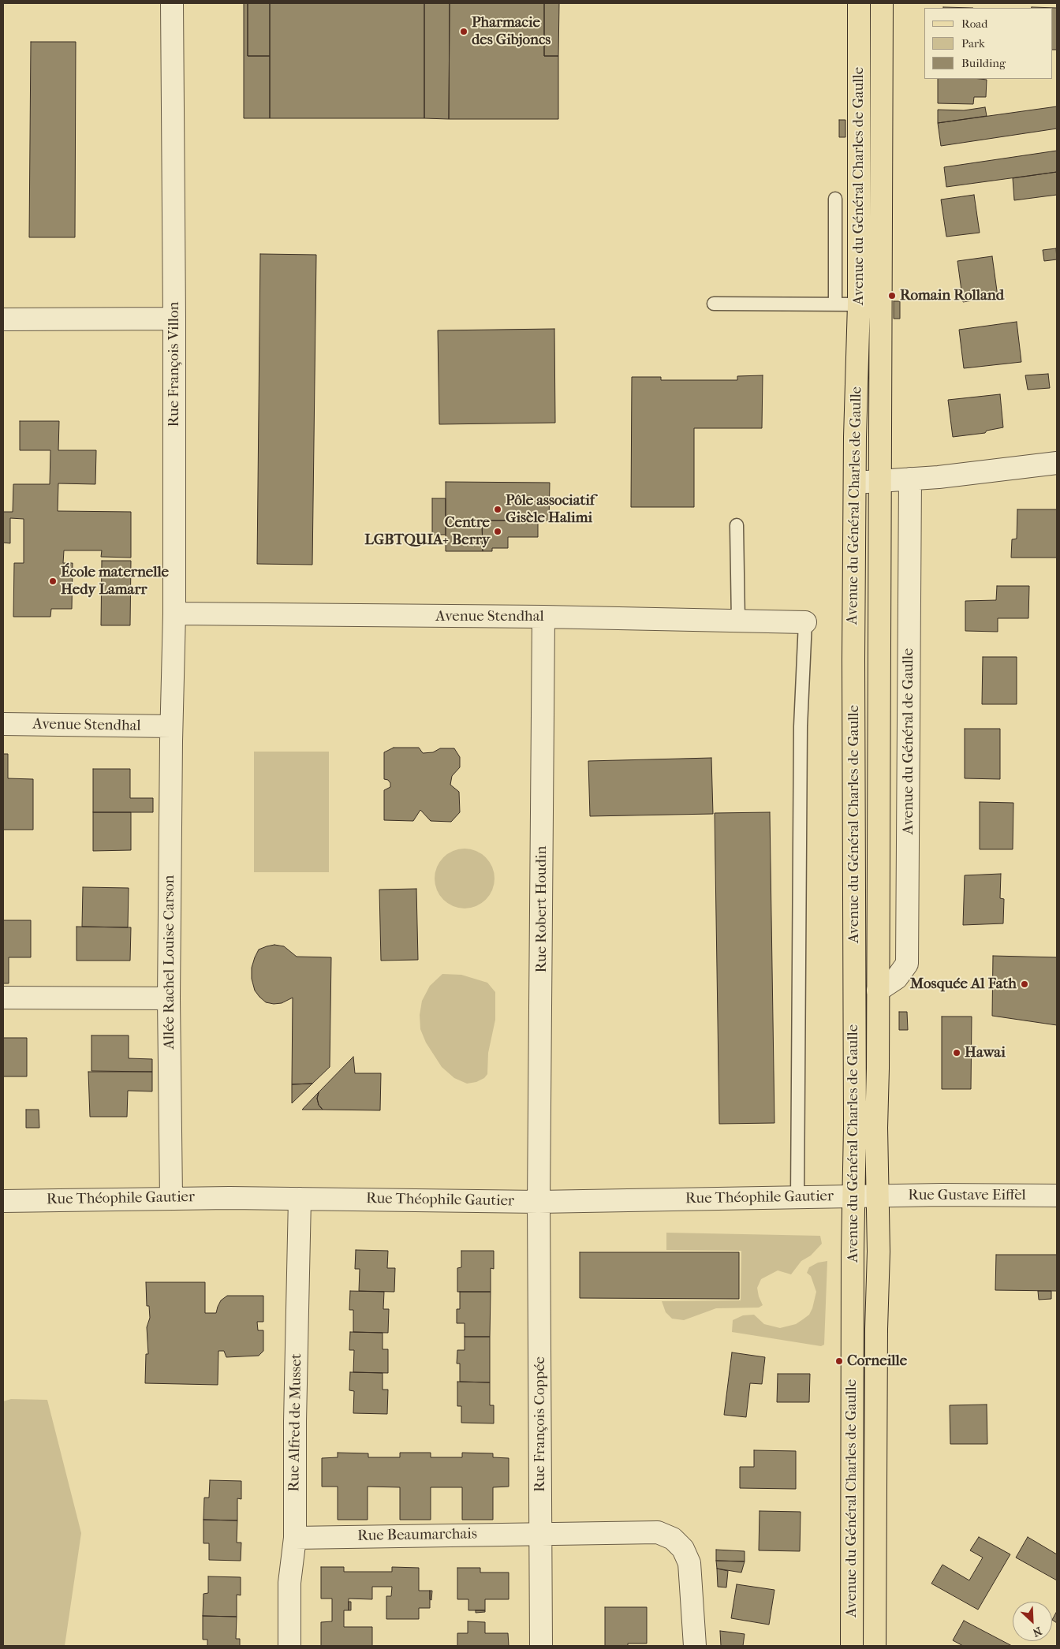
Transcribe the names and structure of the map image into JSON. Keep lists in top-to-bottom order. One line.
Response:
{"streets":{"main road":["Avenue du Général Charles de Gaulle"],"street":["Rue François Villon","Avenue Stendhal","Avenue du Général de Gaulle","Rue Robert Houdin","Allée Rachel Louise Carson","Rue Gustave Eiffel","Rue Théophile Gautier","Rue Alfred de Musset","Rue François Coppée","Rue Beaumarchais"]},"crossings":[["Avenue du Général Charles de Gaulle","Avenue du Général de Gaulle"],["Avenue du Général Charles de Gaulle","Rue Gustave Eiffel"],["Avenue du Général Charles de Gaulle","Rue Théophile Gautier"],["Rue François Villon","Avenue Stendhal"],["Rue François Villon","Allée Rachel Louise Carson"],["Avenue Stendhal","Rue Robert Houdin"],["Avenue Stendhal","Allée Rachel Louise Carson"],["Rue Robert Houdin","Rue Théophile Gautier"],["Rue Robert Houdin","Rue François Coppée"],["Allée Rachel Louise Carson","Rue Théophile Gautier"],["Rue Gustave Eiffel","Rue Théophile Gautier"],["Rue Théophile Gautier","Rue Alfred de Musset"],["Rue Théophile Gautier","Rue François Coppée"],["Rue Alfred de Musset","Rue Beaumarchais"],["Rue François Coppée","Rue Beaumarchais"]],"places":["Pharmacie des Gibjoncs","Romain Rolland","Pôle associatif Gisèle Halimi","Centre LGBTQUIA+ Berry","École maternelle Hedy Lamarr","Mosquée Al Fath","Hawai","Corneille"],"legend":["Road","Park","Building"],"north":"bottom right"}
